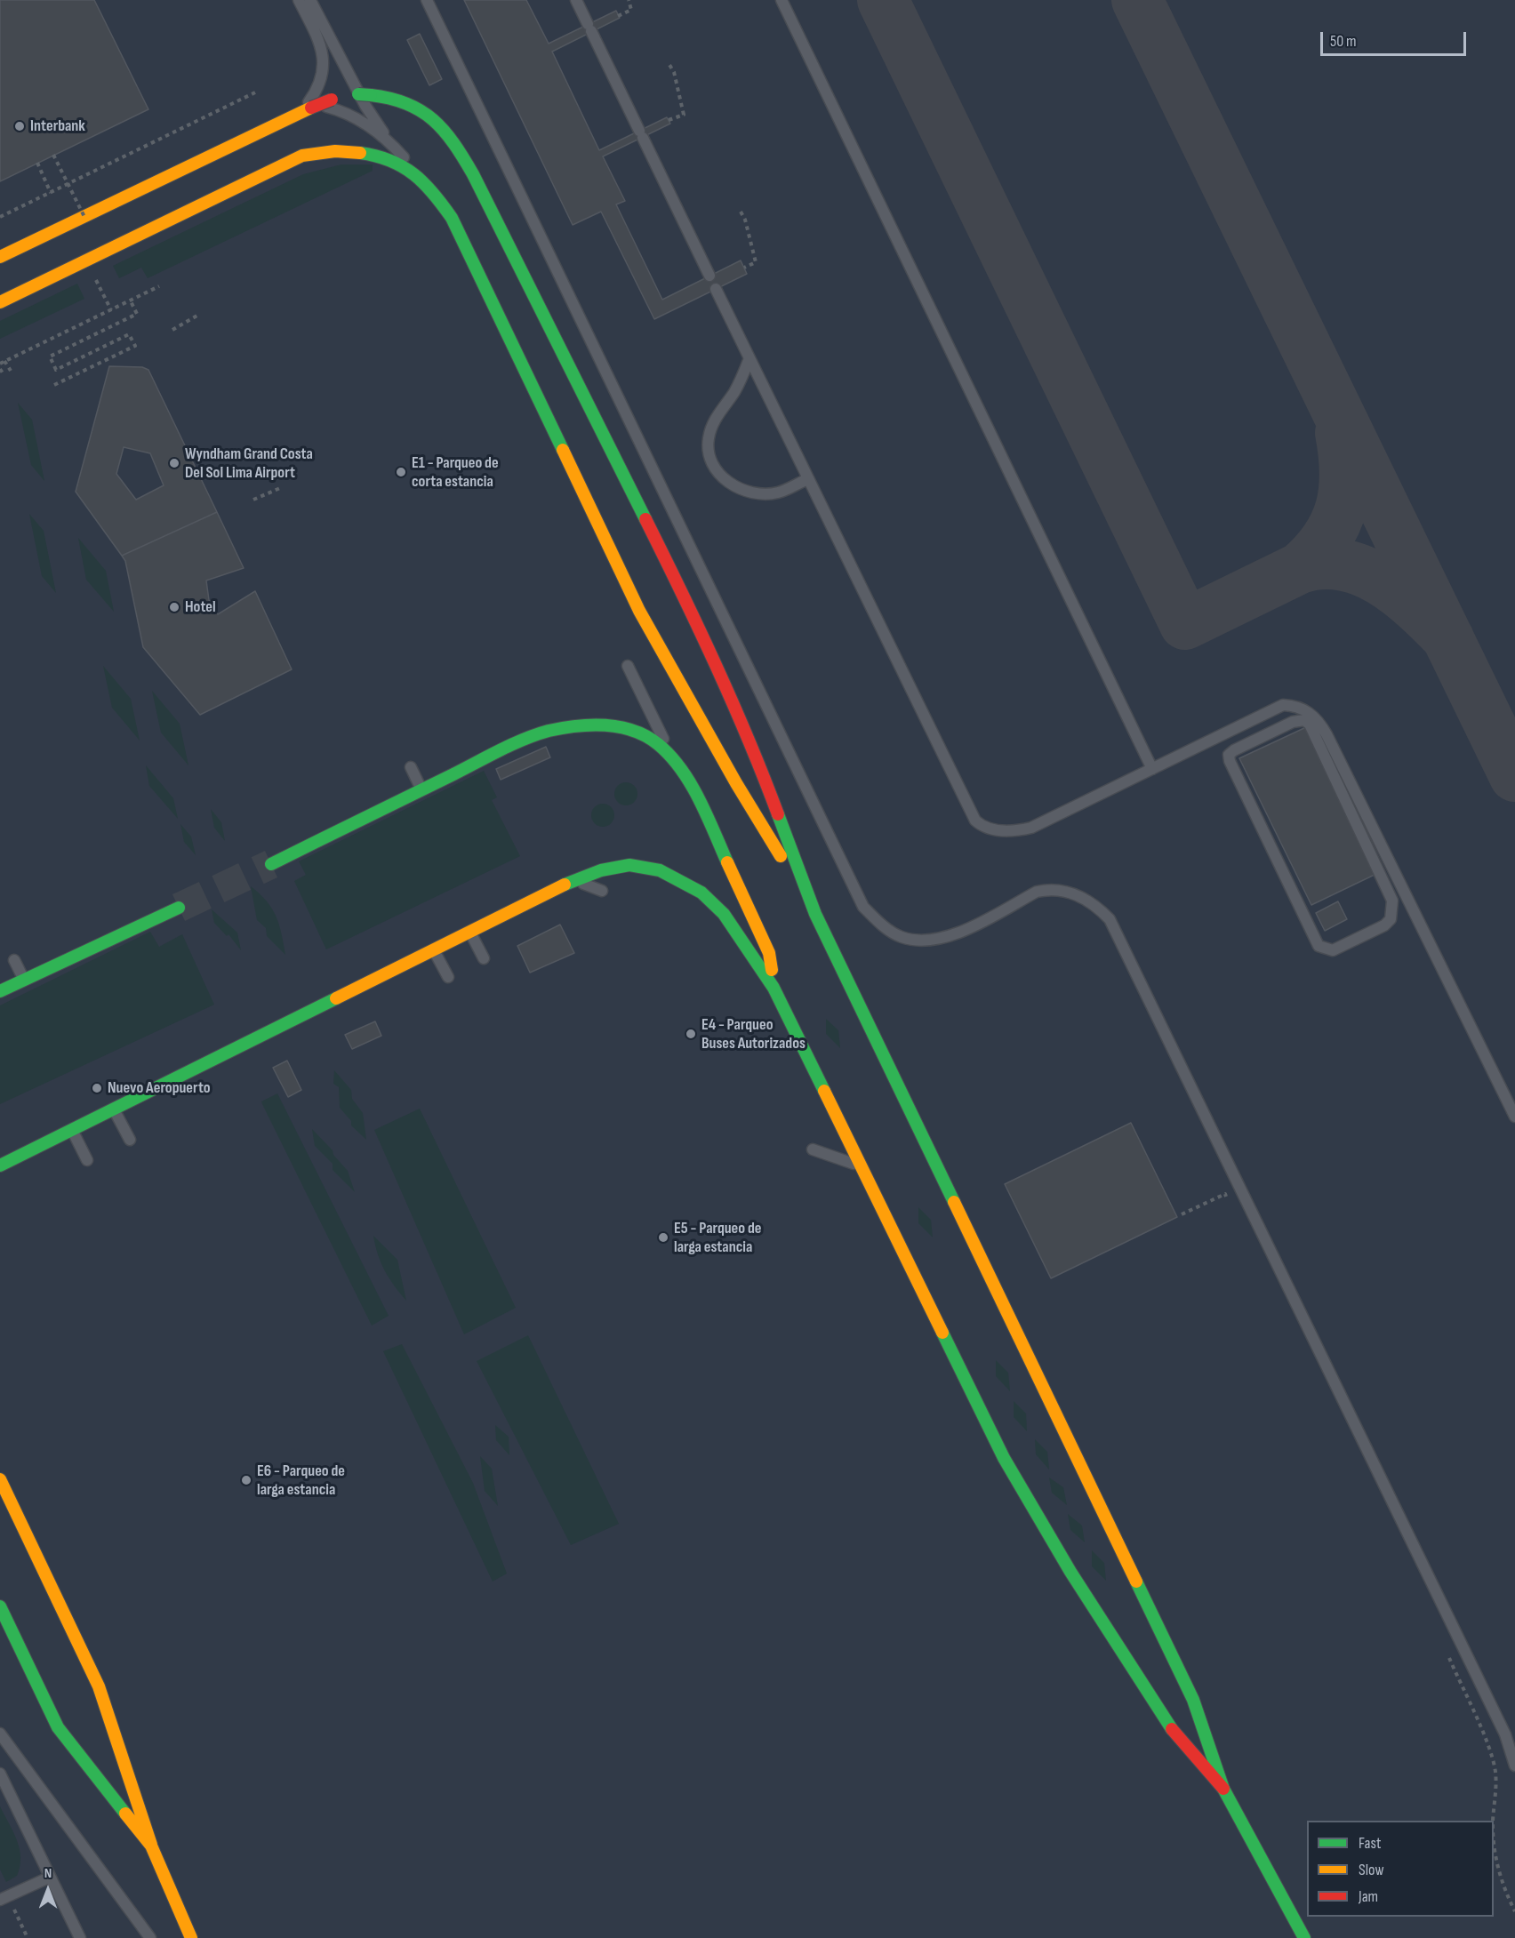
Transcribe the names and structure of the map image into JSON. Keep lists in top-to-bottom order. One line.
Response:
{"places":["Interbank","Wyndham Grand Costa Del Sol Lima Airport","E1 - Parqueo de corta estancia","Hotel","E4 - Parqueo Buses Autorizados","Nuevo Aeropuerto","E5 - Parqueo de larga estancia","E6 - Parqueo de larga estancia"],"legend":["Fast","Slow","Jam"],"scale_bar":"50 m","north":"top"}
